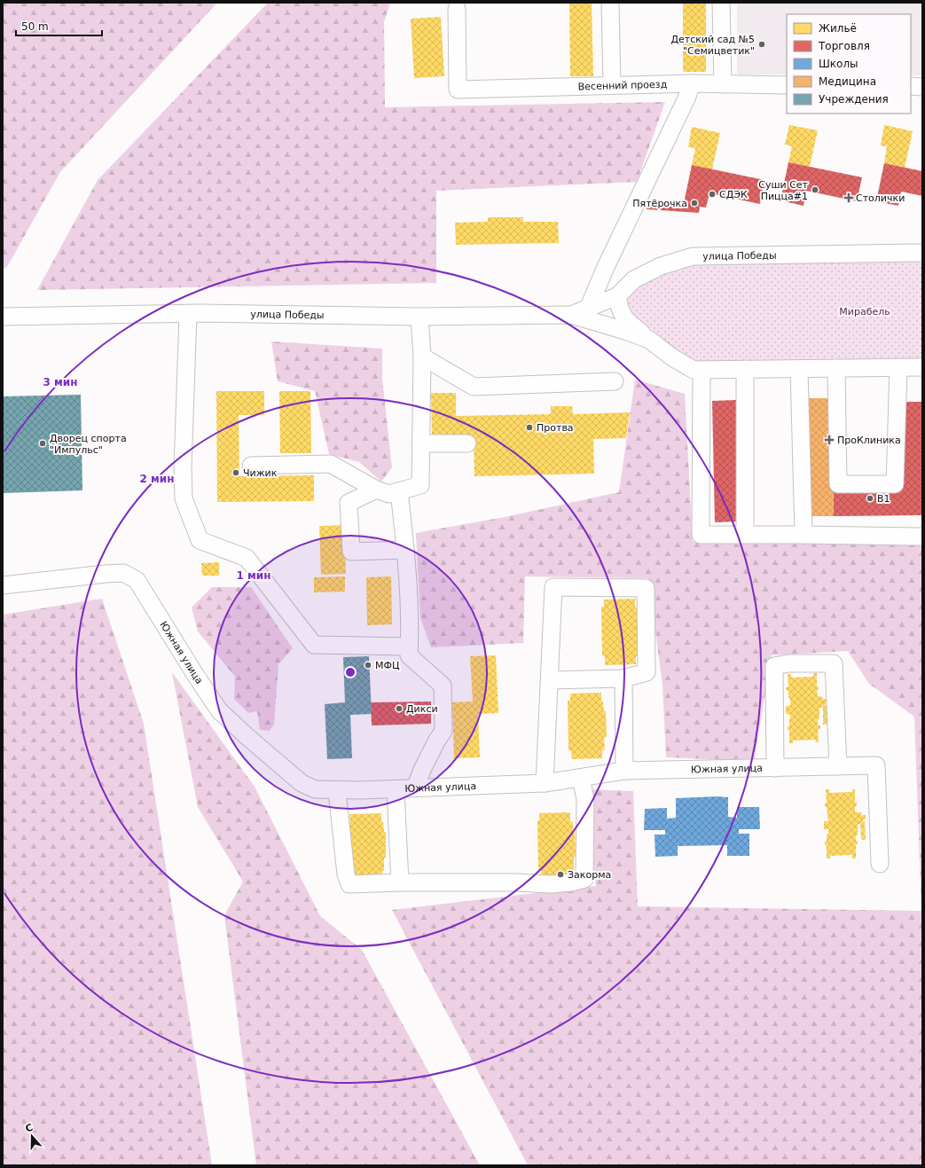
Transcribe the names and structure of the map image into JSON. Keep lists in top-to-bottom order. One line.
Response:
{"streets":{"street":["Весенний проезд","улица Победы","Южная улица"]},"parks":["Мирабель"],"places":{"other":["Детский сад №5 \"Семицветик\"","Суши Сет Пицца#1","СДЭК","Пятёрочка","Протва","Дворец спорта \"Импульс\"","Чижик","В1","МФЦ","Дикси","Закорма"],"health":["Столички","ПроКлиника"]},"legend":["Жильё","Торговля","Школы","Медицина","Учреждения"],"scale_bar":"50 m","north":"top","rings":["3 мин","2 мин","1 мин"]}
